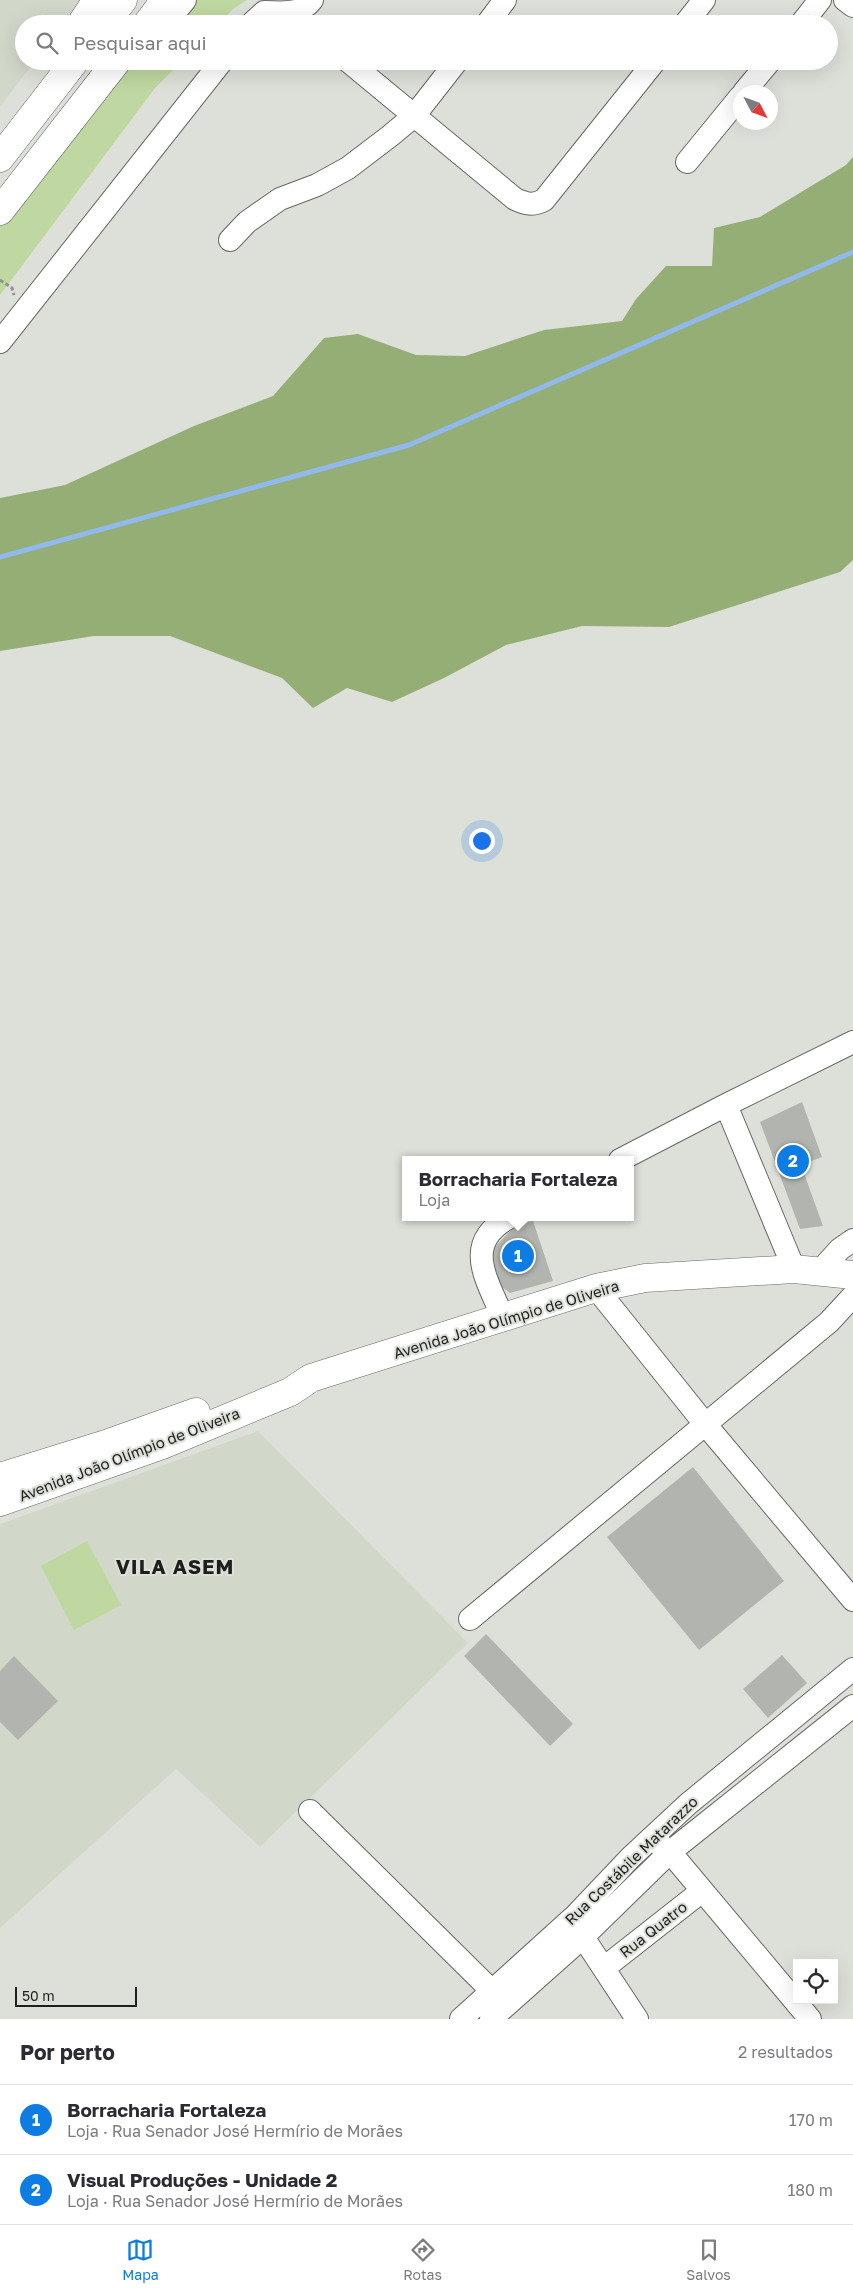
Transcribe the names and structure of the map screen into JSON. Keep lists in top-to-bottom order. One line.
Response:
{"streets":{"main road":["Avenida João Olímpio de Oliveira"],"street":["Rua Costábile Matarazzo","Rua Quatro"]},"districts":["VILA ASEM"],"scale_bar":"50 m","north":"bottom right","page":{"search":"Pesquisar aqui","pins":["2","1"],"popup":["Borracharia Fortaleza","Loja"],"scale":"50 m","heading":["Por perto","2 resultados"],"list":[{"mark":"1","name":"Borracharia Fortaleza","note":"Loja · Rua Senador José Hermírio de Morães","value":"170 m"},{"mark":"2","name":"Visual Produções - Unidade 2","note":"Loja · Rua Senador José Hermírio de Morães","value":"180 m"}],"nav":["Mapa","Rotas","Salvos"]}}
